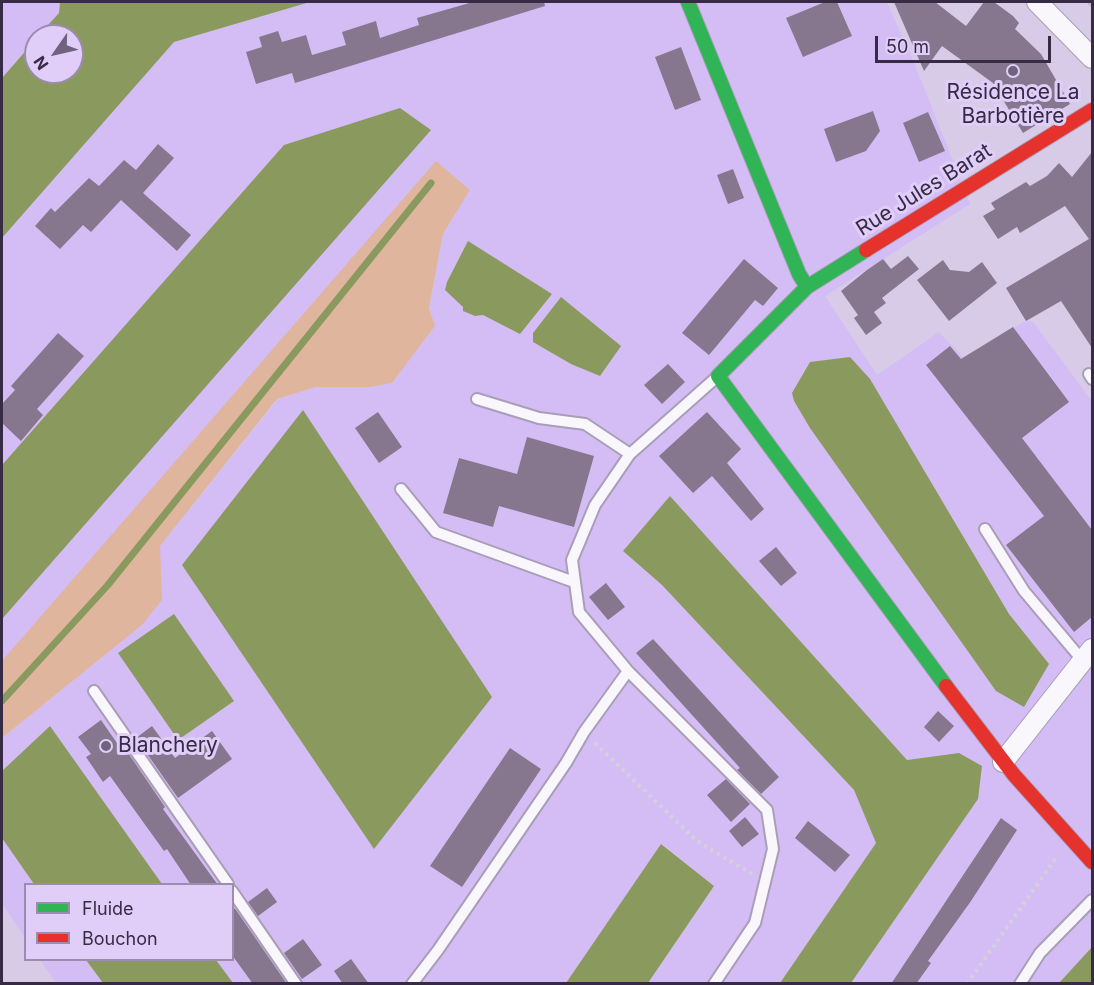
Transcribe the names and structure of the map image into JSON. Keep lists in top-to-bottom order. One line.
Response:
{"streets":{"street":["Rue Jules Barat"]},"places":["Résidence La Barbotière","Blanchery"],"legend":["Fluide","Bouchon"],"scale_bar":"50 m","north":"bottom left"}
